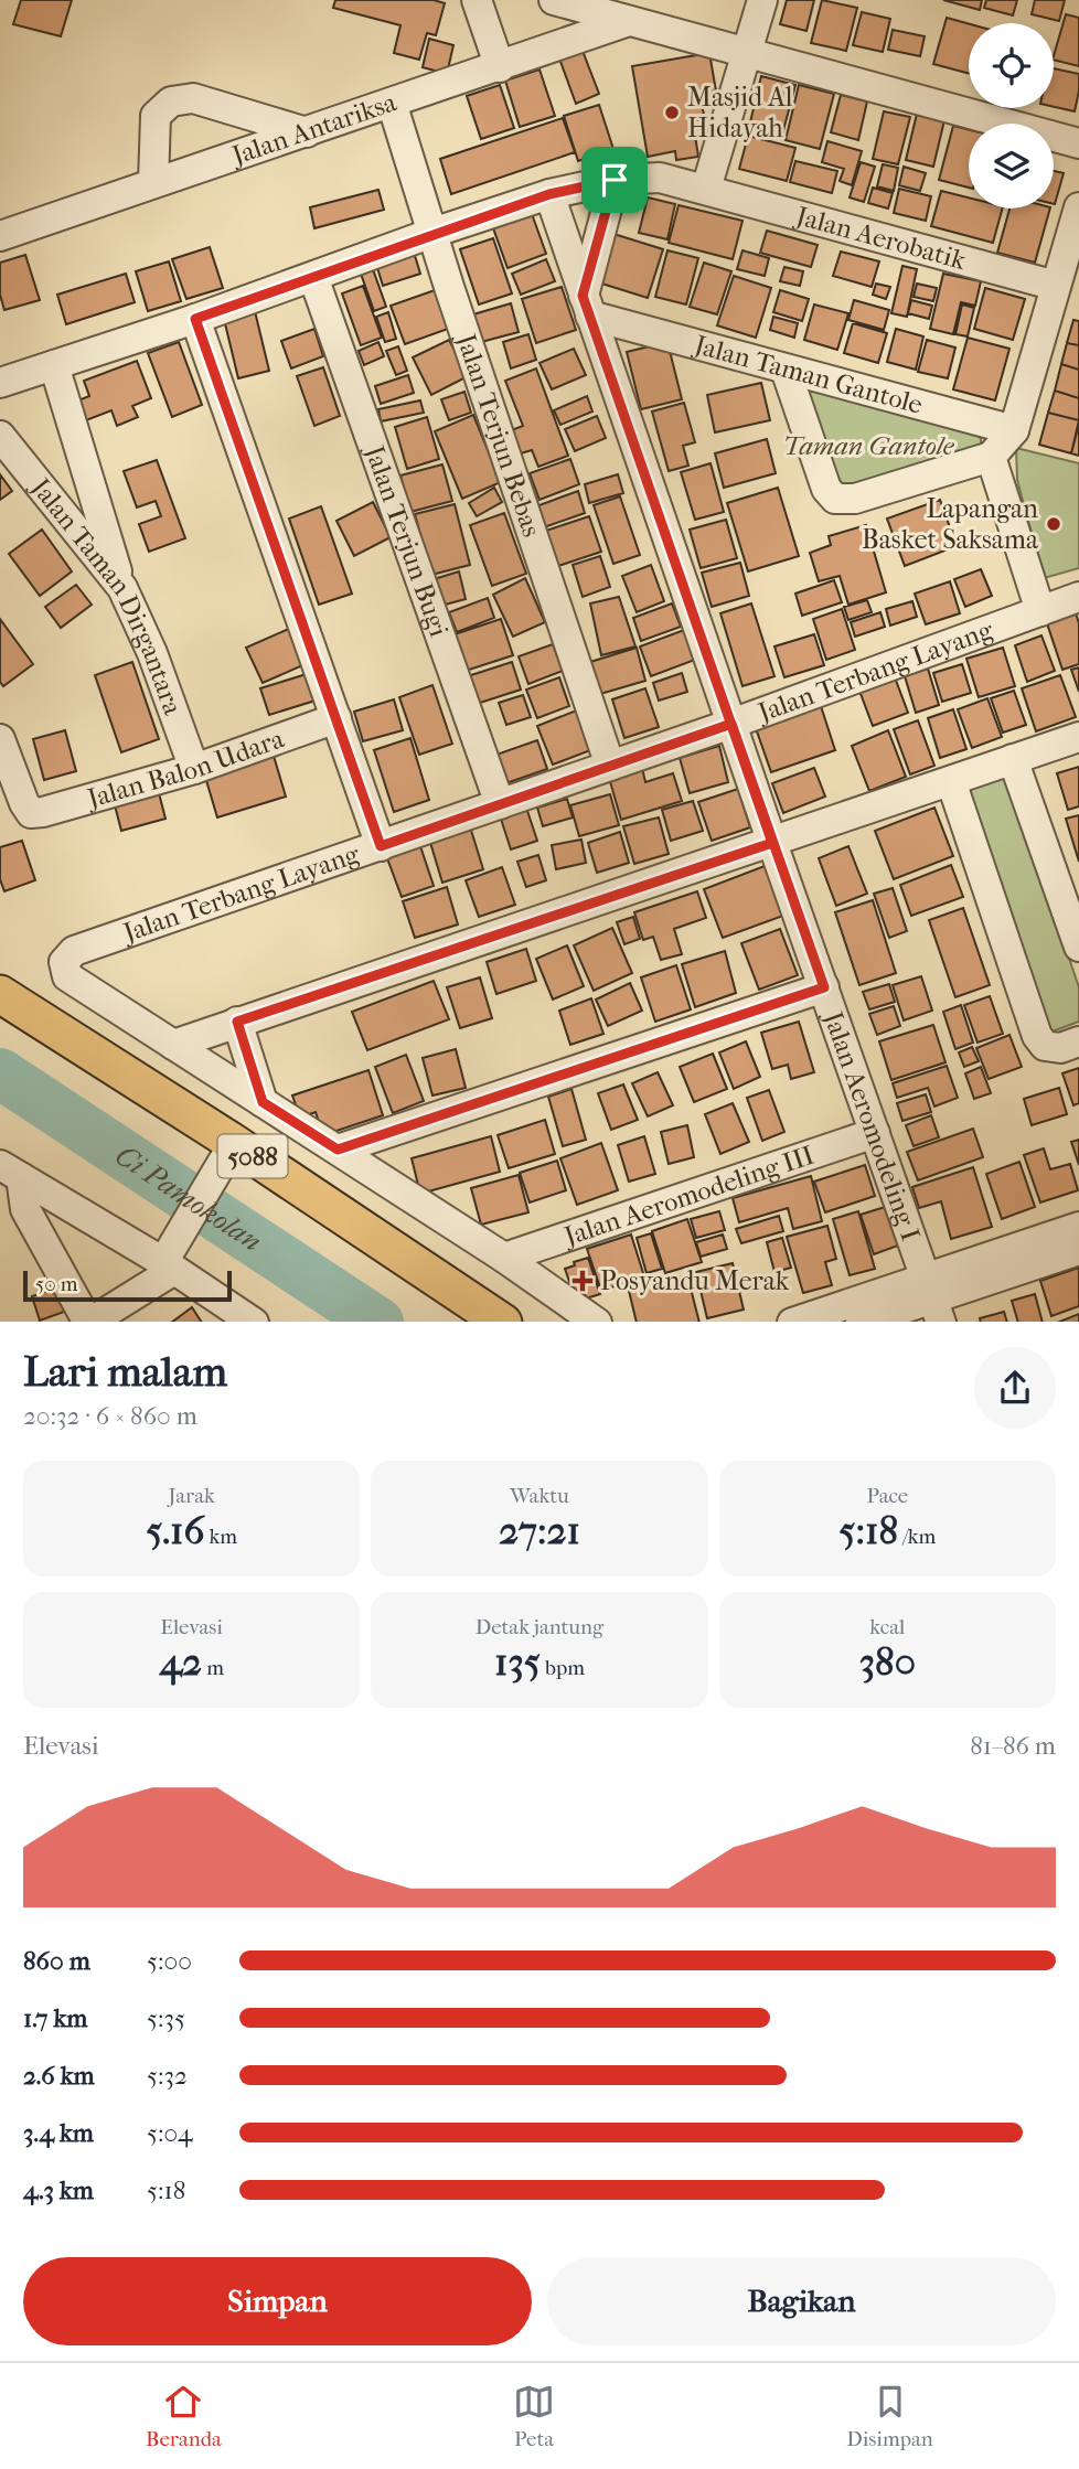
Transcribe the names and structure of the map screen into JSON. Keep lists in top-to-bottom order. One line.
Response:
{"streets":{"main road":["5088"],"street":["Jalan Antariksa","Jalan Aerobatik","Jalan Taman Gantole","Jalan Terjun Bebas","Jalan Terjun Bugi","Jalan Taman Dirgantara","Jalan Terbang Layang","Jalan Balon Udara","Jalan Aeromodeling I","Jalan Aeromodeling III"]},"crossings":[["Jalan Antariksa","Jalan Terjun Bebas"],["Jalan Aerobatik","Jalan Terjun Bebas"],["Jalan Aerobatik","Jalan Terjun Bugi"],["Jalan Aerobatik","Jalan Aeromodeling I"],["Jalan Taman Gantole","Jalan Aeromodeling I"],["Jalan Terjun Bebas","Jalan Terbang Layang"],["Jalan Terjun Bugi","Jalan Terbang Layang"],["Jalan Taman Dirgantara","Jalan Balon Udara"],["Jalan Terbang Layang","Jalan Aeromodeling I"],["Jalan Aeromodeling I","Jalan Aeromodeling III"]],"water":["Ci Pamokolan"],"parks":["Taman Gantole"],"places":{"other":["Masjid Al Hidayah","Lapangan Basket Saksama"],"health":["Posyandu Merak"]},"scale_bar":"50 m","page":{"scale":"50 m","heading":["Lari malam","20:32 · 6 × 860 m"],"stats":[["Jarak","5.16 km"],["Waktu","27:21"],["Pace","5:18 /km"],["Elevasi","42 m"],["Detak jantung","135 bpm"],["kcal","380"]],"chart":["Elevasi","81–86 m"],"list":[{"name":"860 m","note":"5:00"},{"name":"1.7 km","note":"5:35"},{"name":"2.6 km","note":"5:32"},{"name":"3.4 km","note":"5:04"},{"name":"4.3 km","note":"5:18"}],"buttons":["Simpan","Bagikan"],"tabs":["Beranda","Peta","Disimpan"]}}
